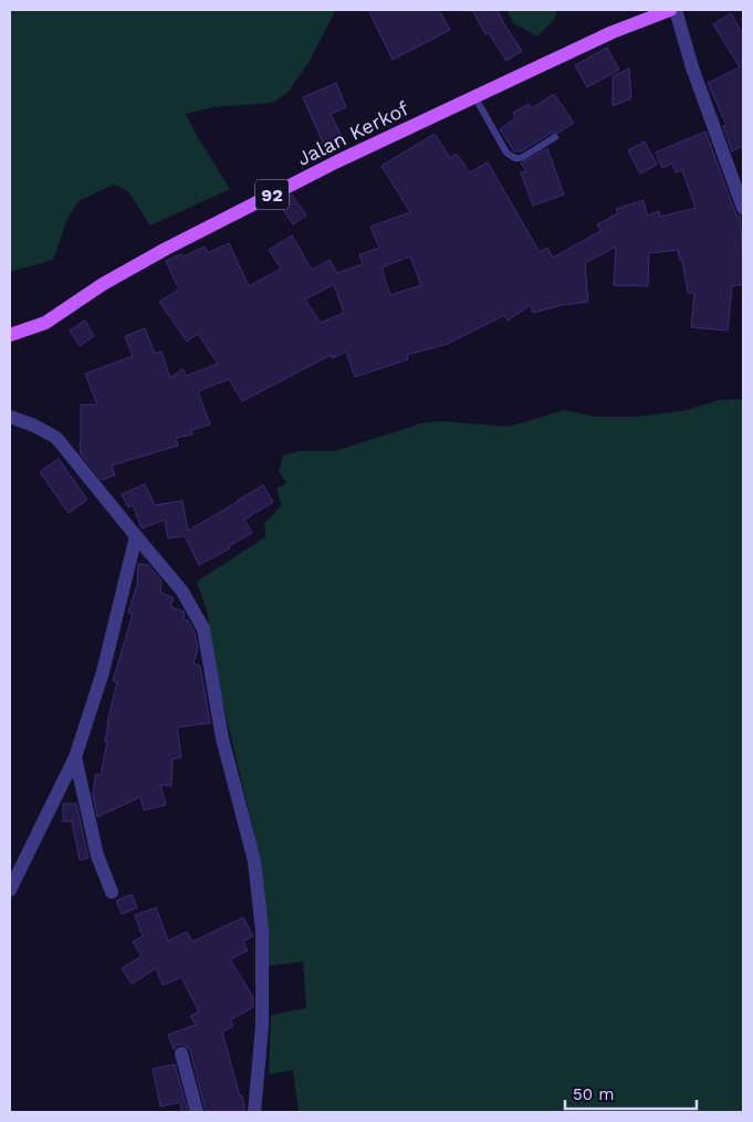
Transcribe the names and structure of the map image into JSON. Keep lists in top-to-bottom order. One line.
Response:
{"streets":{"main road":["Jalan Kerkof","92"]},"scale_bar":"50 m"}
